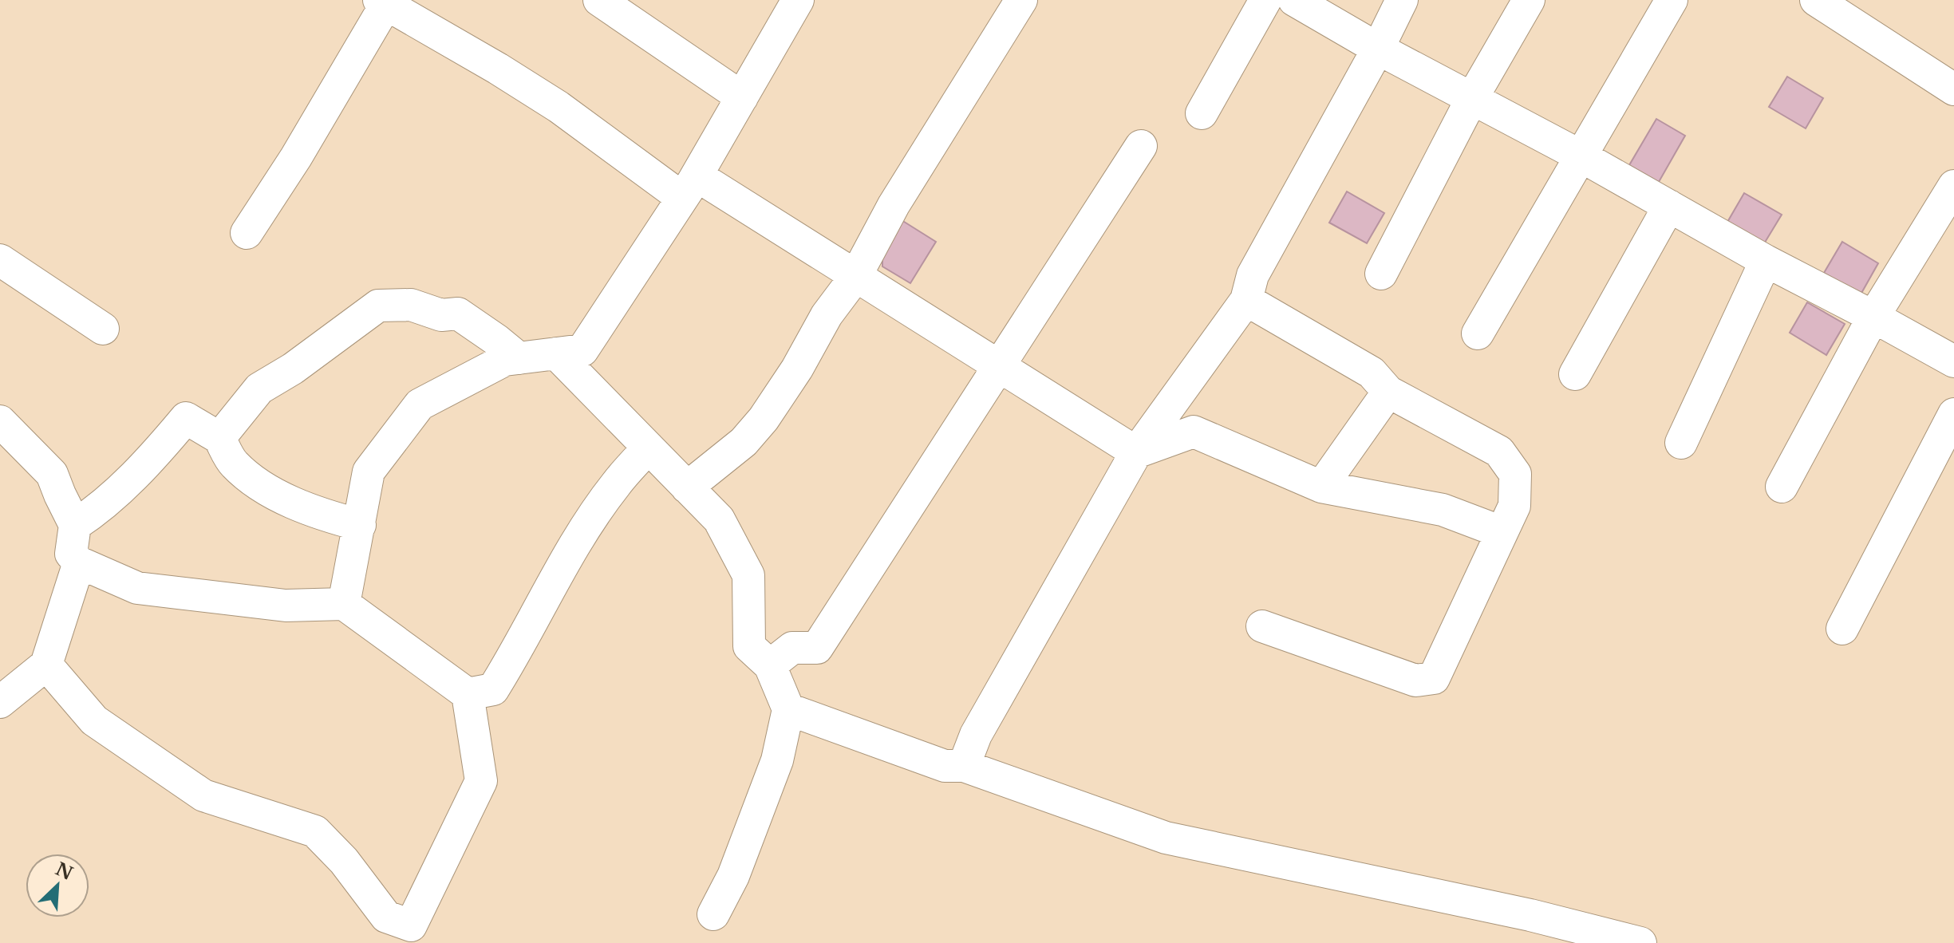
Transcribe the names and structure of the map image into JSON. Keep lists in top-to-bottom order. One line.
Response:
{"north":"top right"}
